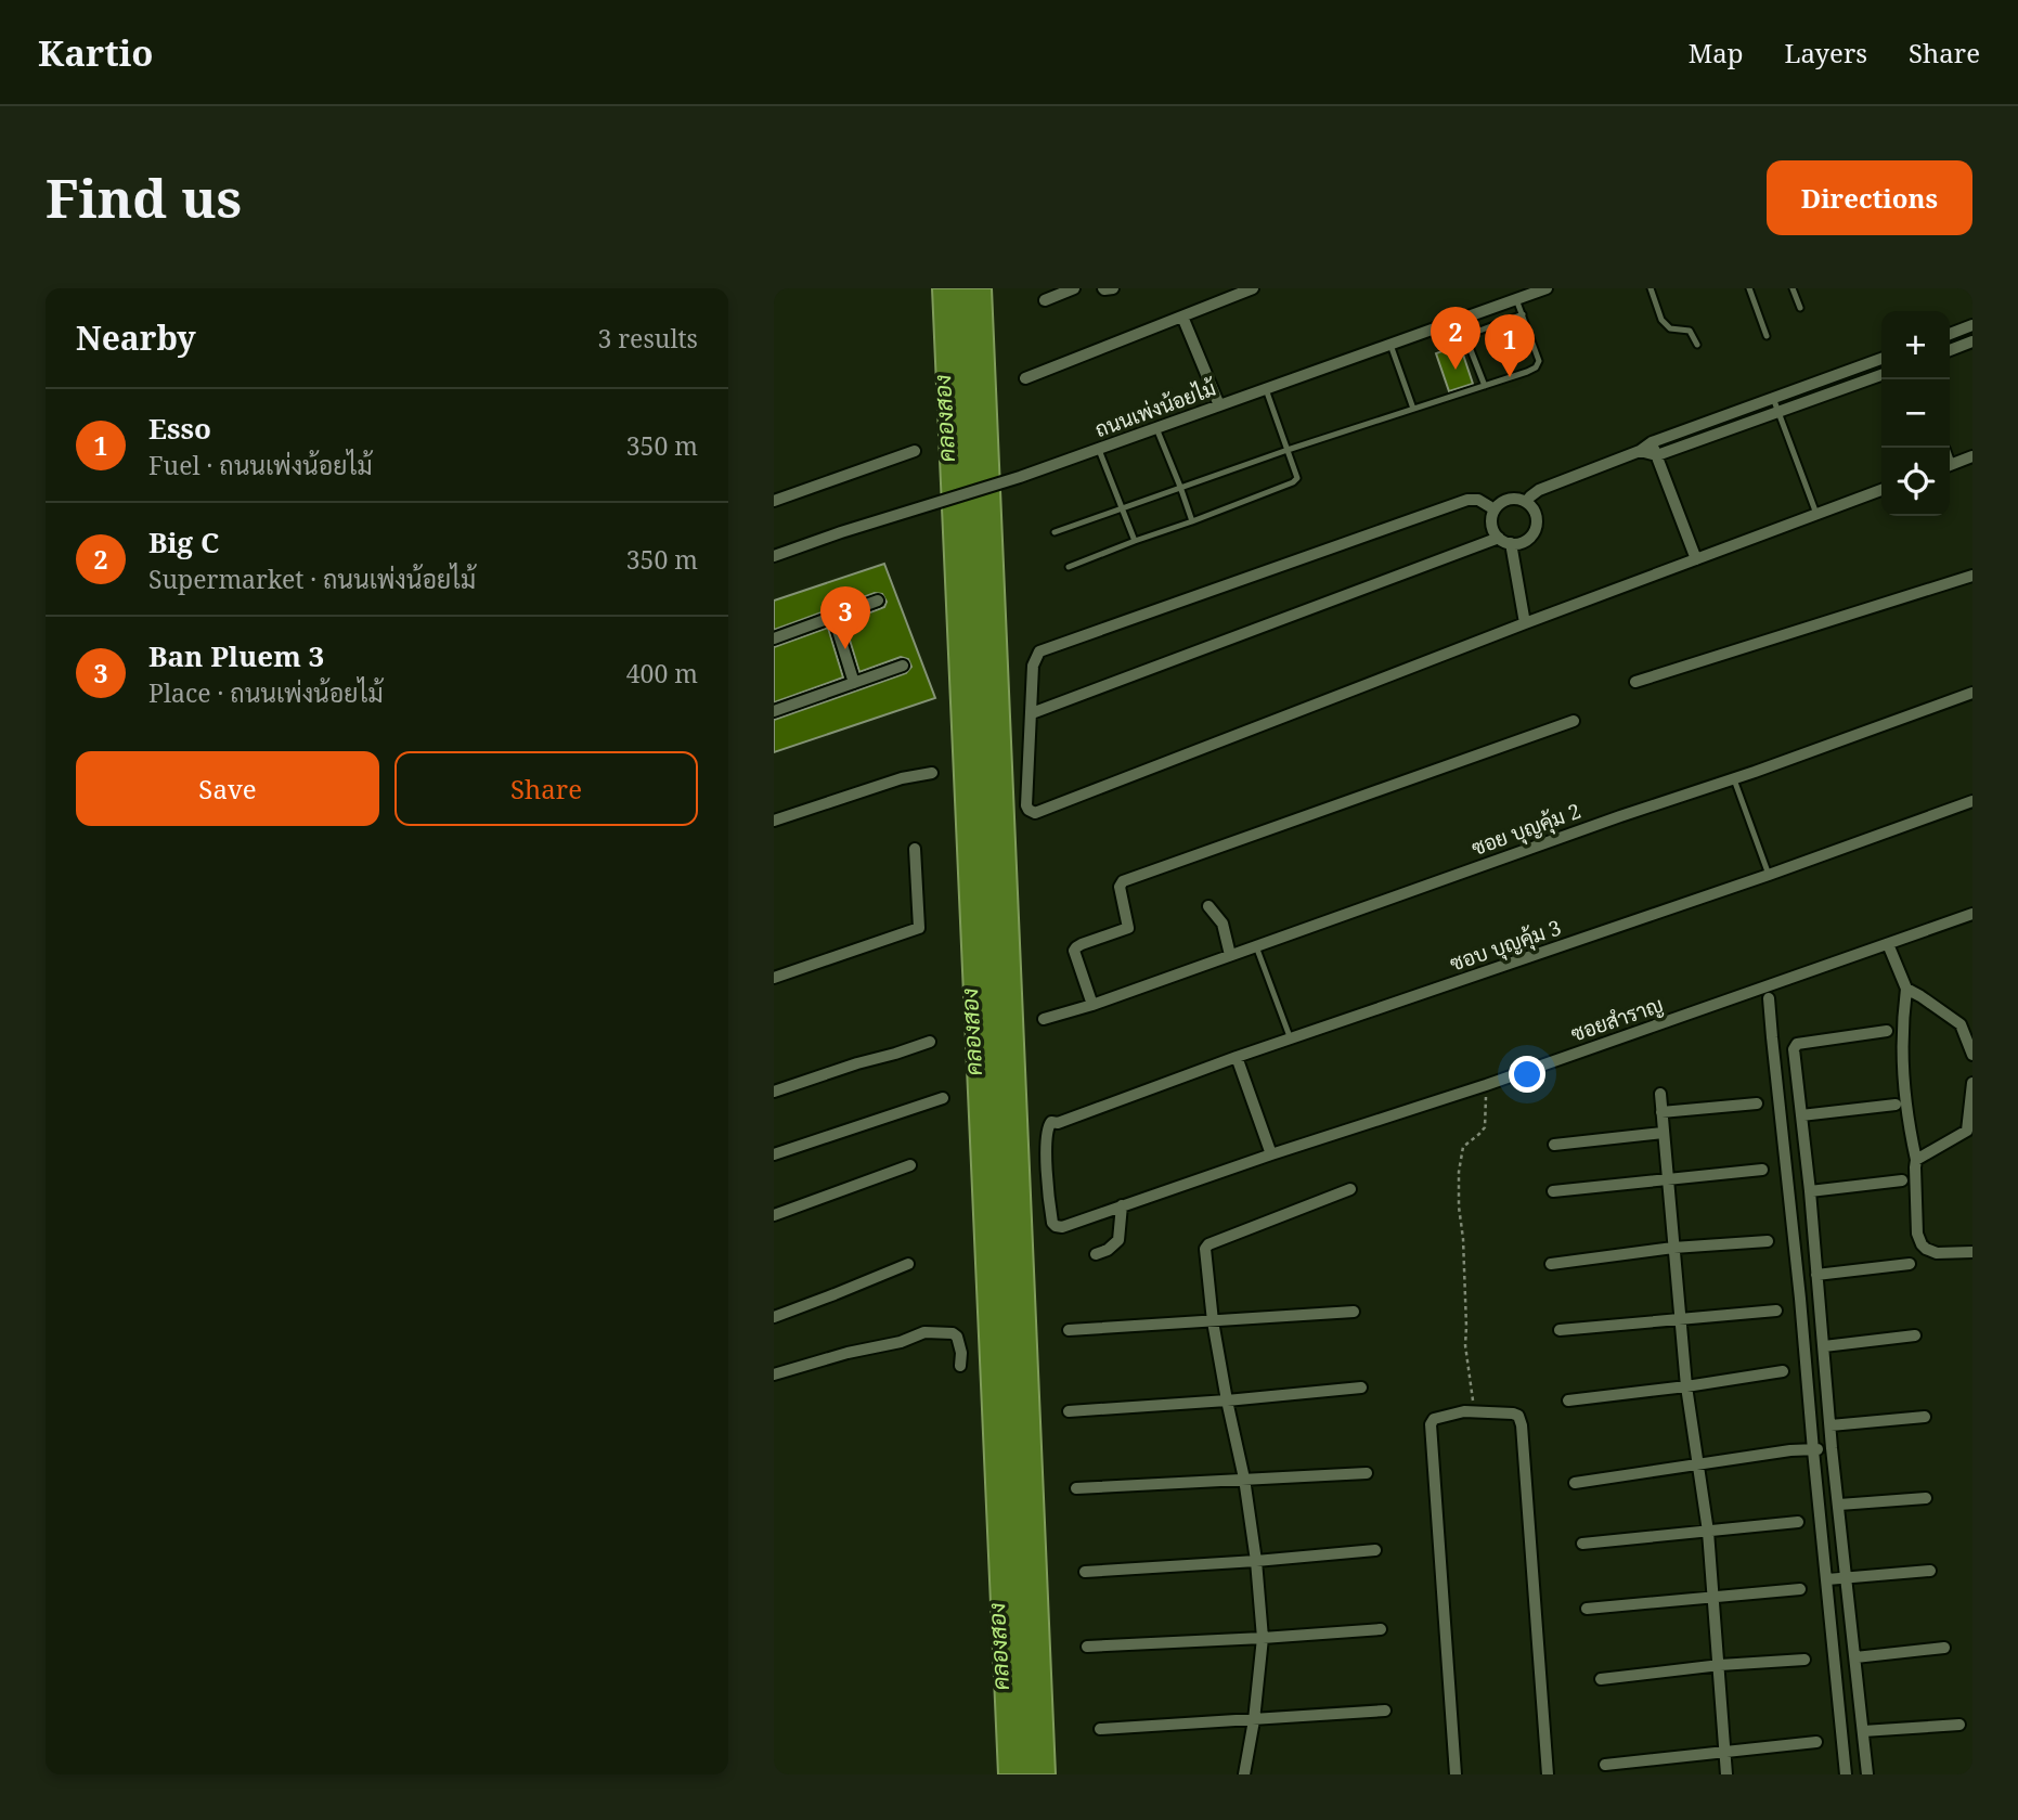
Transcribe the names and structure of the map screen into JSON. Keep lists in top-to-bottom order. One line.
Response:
{"streets":{"street":["ถนนเพ่งน้อยไม้","ซอย บุญคุ้ม 2","ซอบ บุญคุ้ม 3","ซอยสำราญ"]},"crossings":[["ซอบ บุญคุ้ม 3","ซอยสำราญ"]],"water":["คลองสอง"],"page":{"header":"Kartio","nav":["Map","Layers","Share"],"buttons":["Directions",["Save","Share"]],"title":"Find us","heading":["Nearby","3 results"],"pins":["2","1","3"],"map_buttons":["+","−"],"list":[{"mark":"1","name":"Esso","note":"Fuel · ถนนเพ่งน้อยไม้","value":"350 m"},{"mark":"2","name":"Big C","note":"Supermarket · ถนนเพ่งน้อยไม้","value":"350 m"},{"mark":"3","name":"Ban Pluem 3","note":"Place · ถนนเพ่งน้อยไม้","value":"400 m"}]}}
